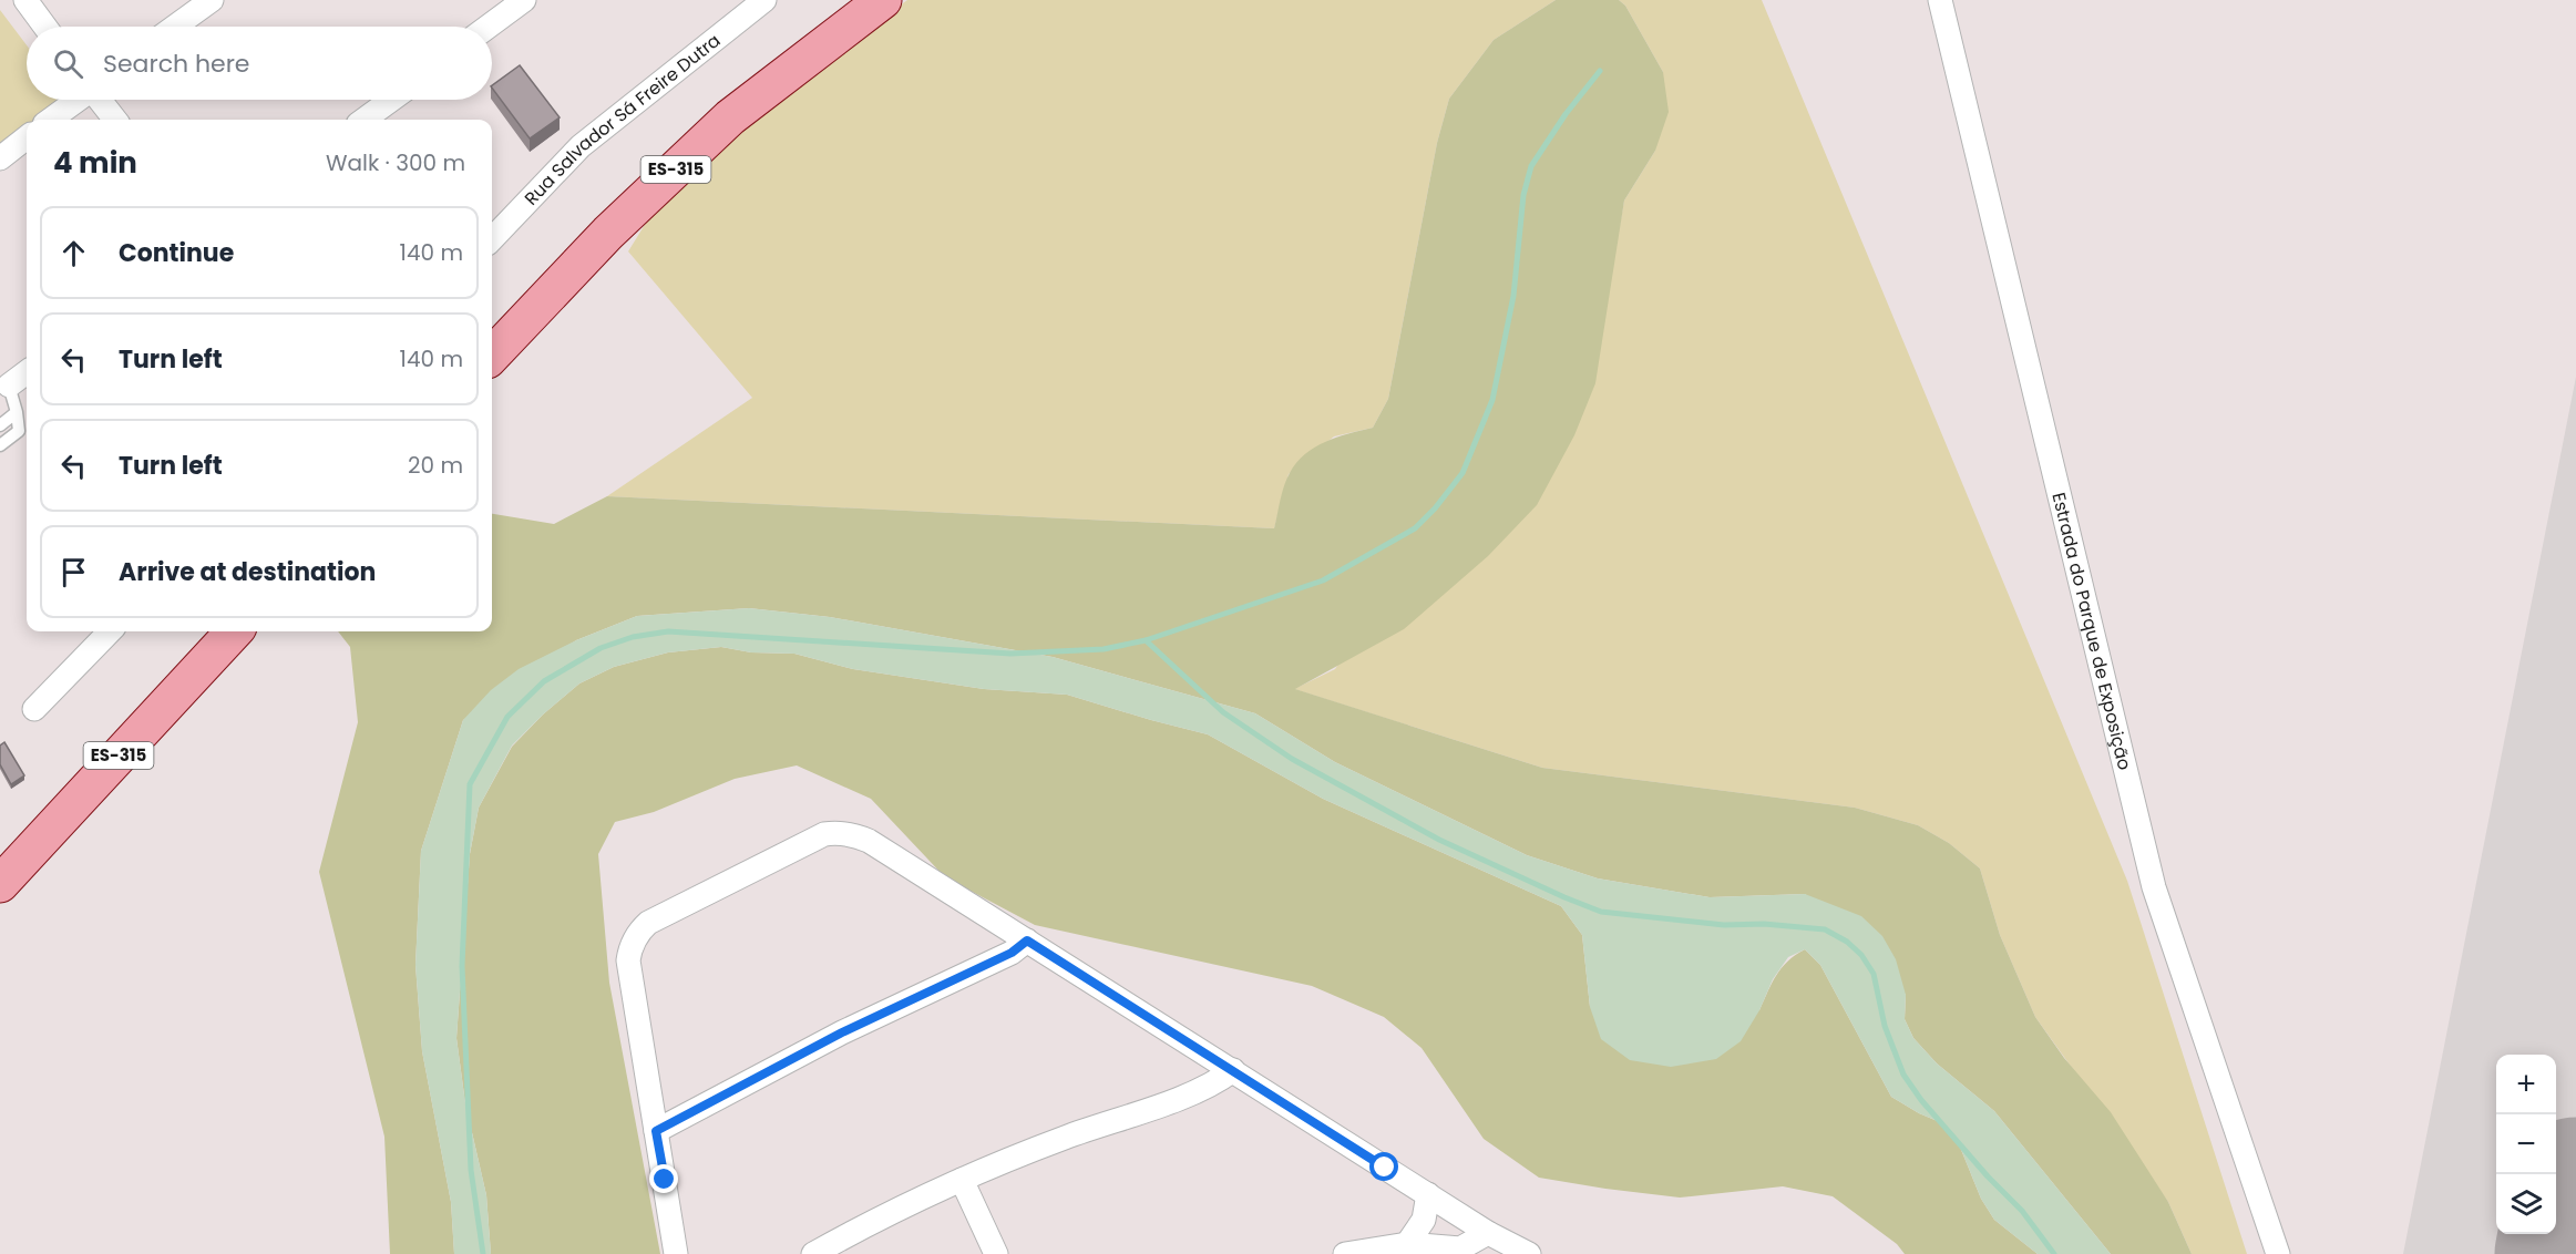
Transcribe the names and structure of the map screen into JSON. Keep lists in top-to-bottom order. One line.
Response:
{"streets":{"main road":["ES-315"],"street":["Rua Salvador Sá Freire Dutra","Estrada do Parque de Exposição"]},"page":{"search":"Search here","heading":["4 min","Walk · 300 m"],"list":[["Continue","140 m"],["Turn left","140 m"],["Turn left","20 m"],"Arrive at destination"],"map_buttons":["+","−"]}}
